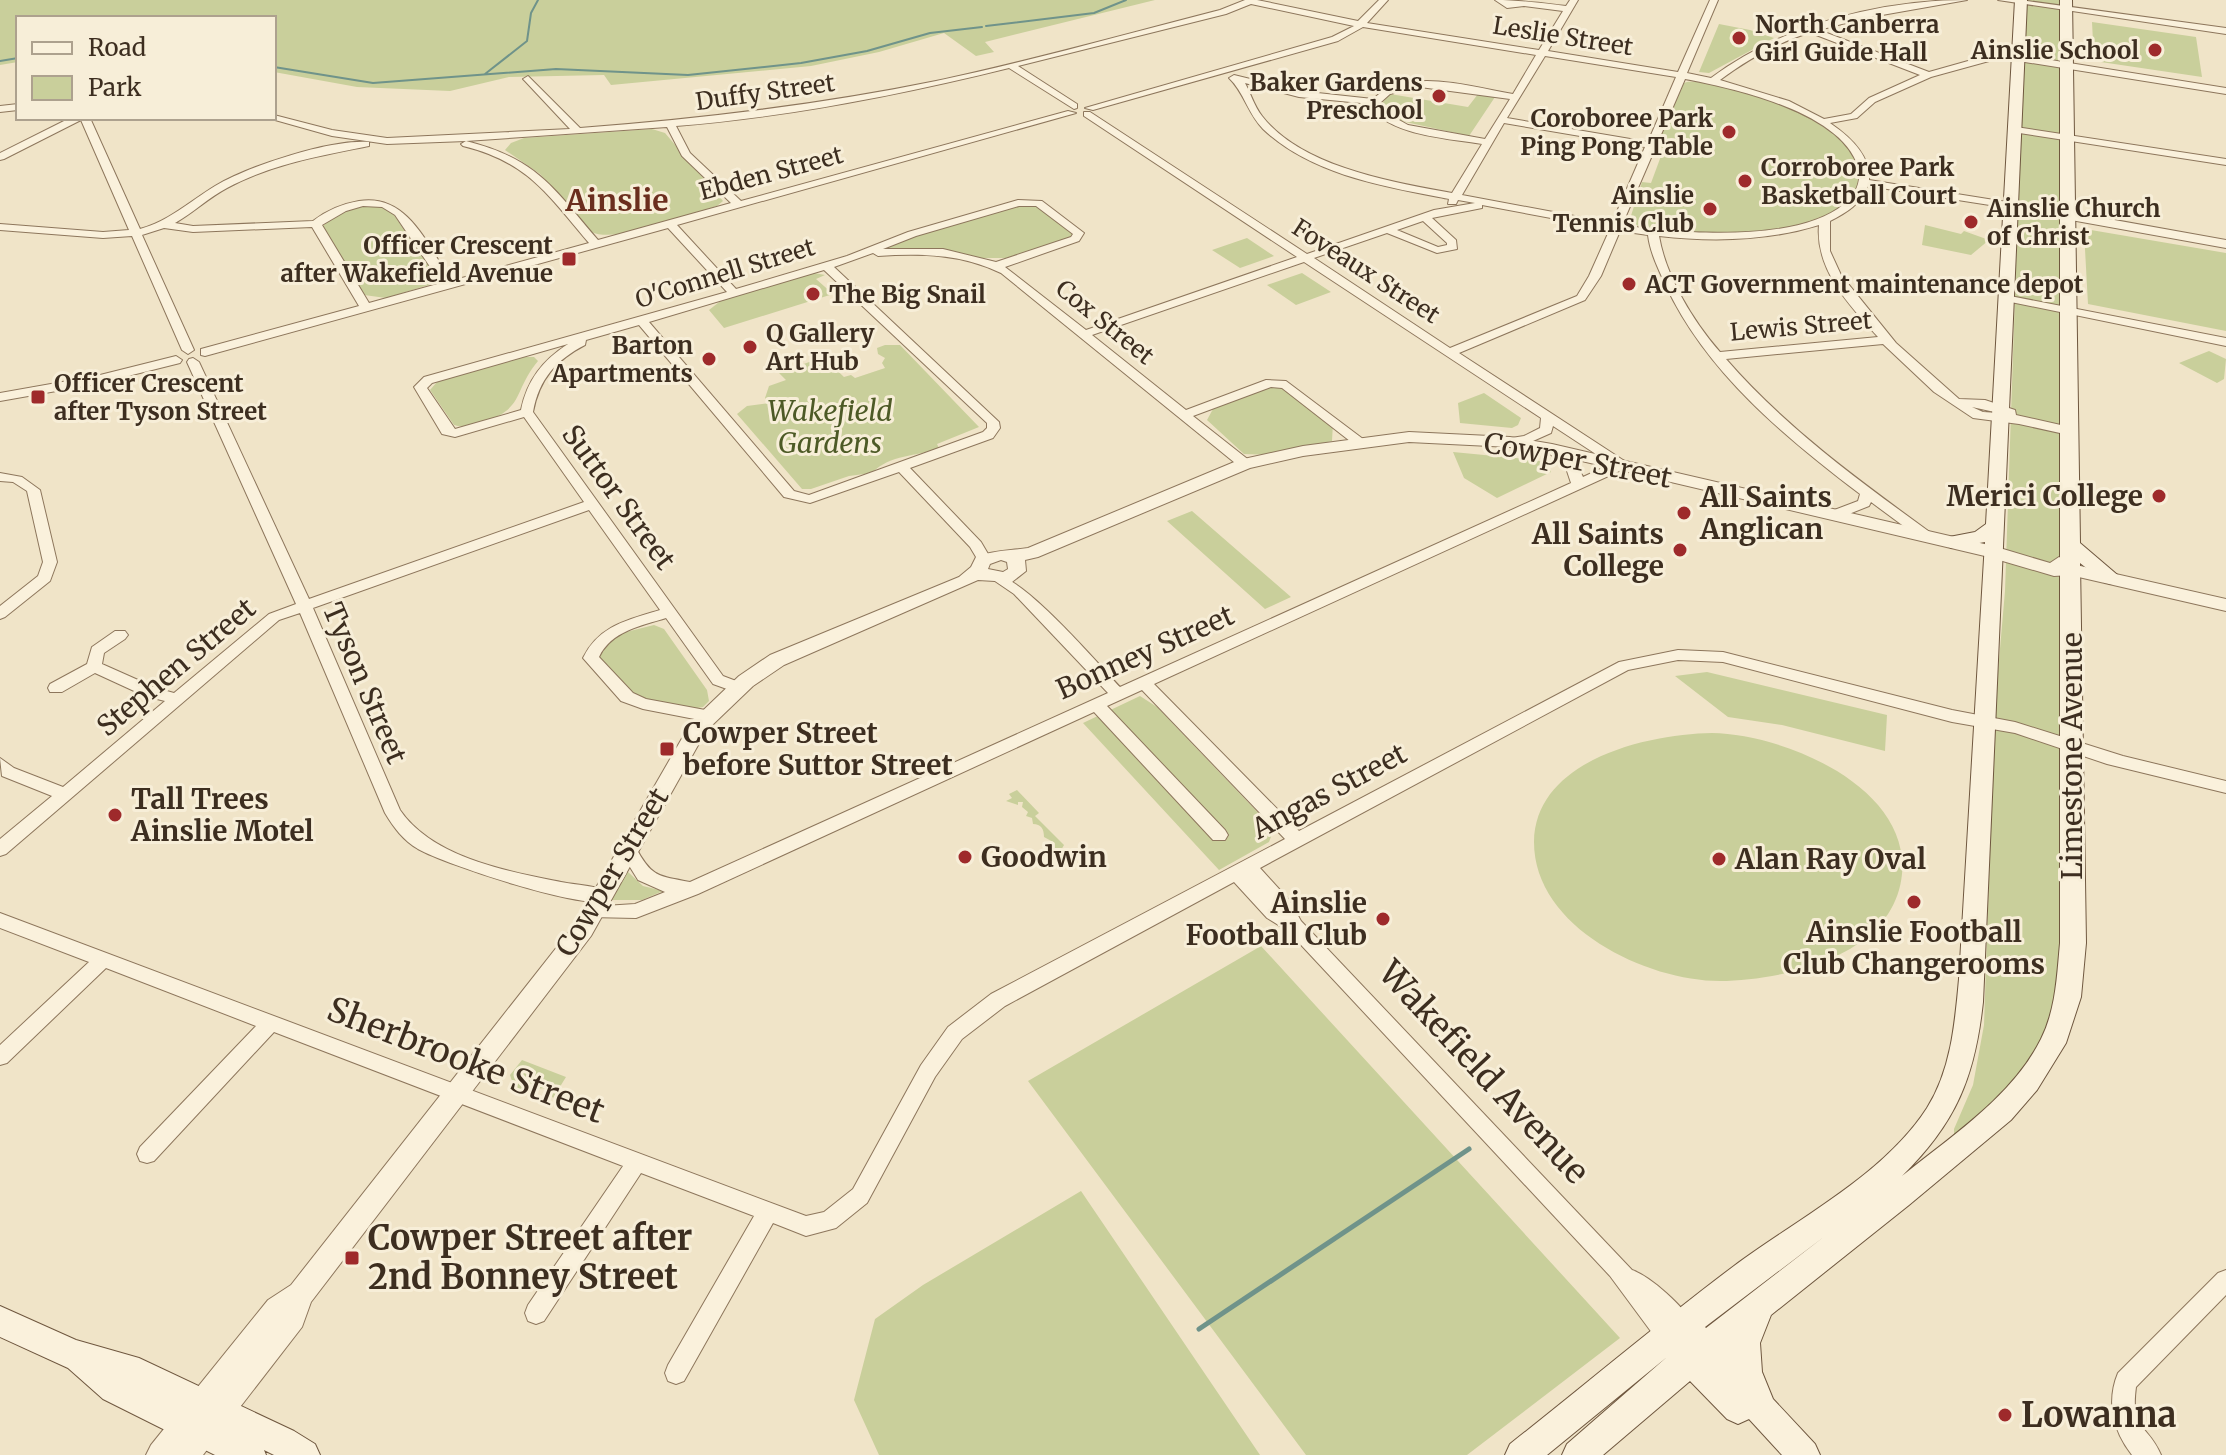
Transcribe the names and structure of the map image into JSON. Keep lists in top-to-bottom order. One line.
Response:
{"streets":{"main road":["Limestone Avenue","Wakefield Avenue"],"street":["Leslie Street","Duffy Street","Ebden Street","Foveaux Street","O'Connell Street","Cox Street","Lewis Street","Cowper Street","Suttor Street","Bonney Street","Stephen Street","Tyson Street","Angas Street","Sherbrooke Street"]},"crossings":[["Leslie Street","Duffy Street"],["Ebden Street","Tyson Street"],["Foveaux Street","Cowper Street"],["Foveaux Street","Bonney Street"],["O'Connell Street","Cox Street"],["O'Connell Street","Suttor Street"],["Cox Street","Cowper Street"],["Cowper Street","Suttor Street"],["Cowper Street","Bonney Street"],["Cowper Street","Tyson Street"],["Cowper Street","Limestone Avenue"],["Cowper Street","Sherbrooke Street"],["Suttor Street","Stephen Street"],["Bonney Street","Tyson Street"],["Stephen Street","Tyson Street"],["Limestone Avenue","Angas Street"],["Limestone Avenue","Wakefield Avenue"],["Angas Street","Sherbrooke Street"],["Angas Street","Wakefield Avenue"]],"districts":["Ainslie"],"parks":["Wakefield Gardens"],"places":{"other":["North Canberra Girl Guide Hall","Ainslie School","Baker Gardens Preschool","Coroboree Park Ping Pong Table","Corroboree Park Basketball Court","Ainslie Tennis Club","Ainslie Church of Christ","ACT Government maintenance depot","The Big Snail","Q Gallery Art Hub","Barton Apartments","Merici College","All Saints Anglican","All Saints College","Tall Trees Ainslie Motel","Goodwin","Alan Ray Oval","Ainslie Football Club Changerooms","Ainslie Football Club","Lowanna"],"transit":["Officer Crescent after Wakefield Avenue","Officer Crescent after Tyson Street","Cowper Street before Suttor Street","Cowper Street after 2nd Bonney Street"]},"legend":["Road","Park"]}
